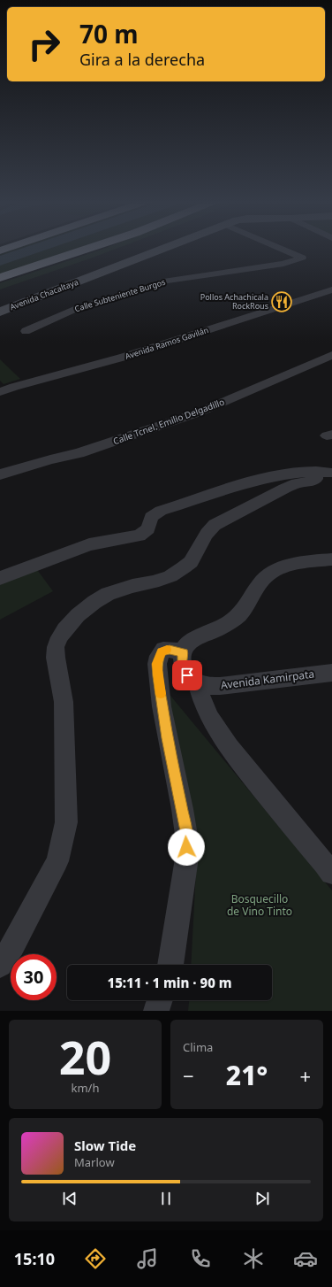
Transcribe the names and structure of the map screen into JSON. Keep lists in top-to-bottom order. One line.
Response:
{"streets":{"street":["Avenida Chacaltaya","Calle Subteniente Burgos","Avenida Ramos Gavilán","Calle Tcnel. Emilio Delgadillo","Avenida Kamirpata"]},"parks":["Bosquecillo de Vino Tinto"],"places":{"restaurant":["Pollos Achachicala RockRous"]},"page":{"turn":["70 m","Gira a la derecha"],"limit":"30","trip":"15:11 · 1 min · 90 m","tile":[["20","km/h"],"Clima"],"heat":["−","21°","+"],"song":["Slow Tide","Marlow"],"tabs":"15:10"}}
